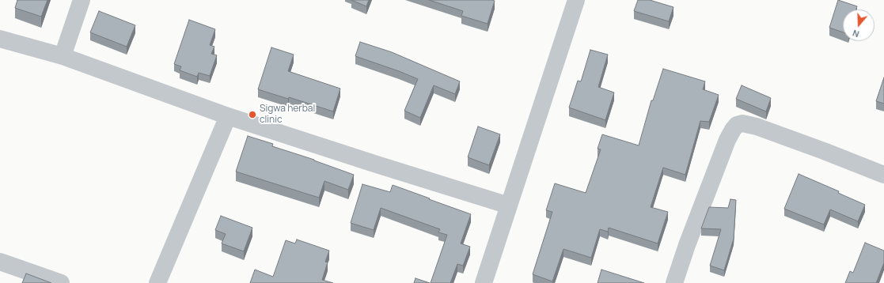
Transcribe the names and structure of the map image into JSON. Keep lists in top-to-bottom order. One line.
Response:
{"places":["Sigwa herbal clinic"],"north":"bottom"}
